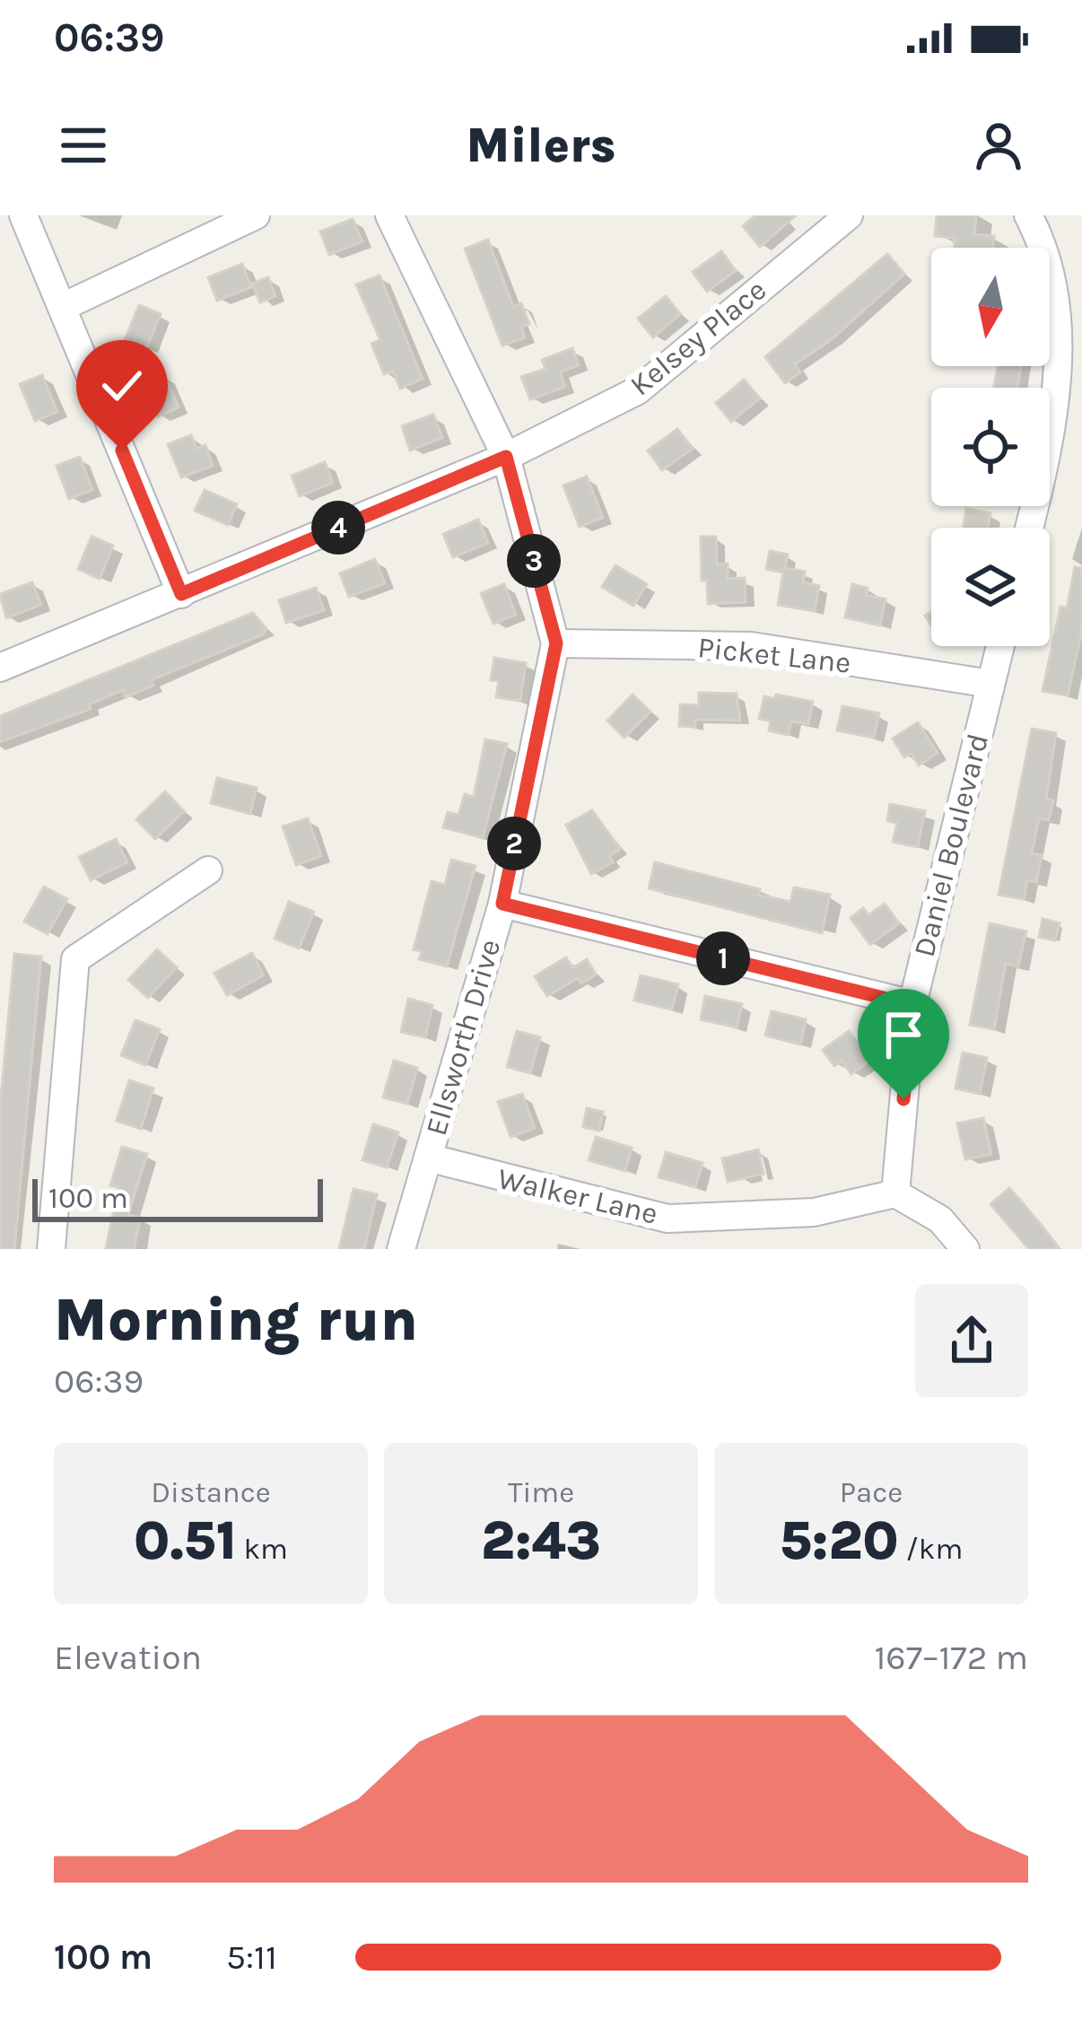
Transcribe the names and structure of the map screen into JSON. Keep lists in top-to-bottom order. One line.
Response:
{"streets":{"street":["Kelsey Place","Picket Lane","Daniel Boulevard","Ellsworth Drive","Walker Lane"]},"crossings":[["Kelsey Place","Ellsworth Drive"],["Picket Lane","Daniel Boulevard"],["Picket Lane","Ellsworth Drive"],["Daniel Boulevard","Walker Lane"],["Ellsworth Drive","Walker Lane"]],"scale_bar":"100 m","north":"bottom","page":{"status":"06:39","header":"Milers","pins":["4","3","2","1"],"scale":"100 m","heading":["Morning run","06:39"],"stats":[["Distance","0.51 km"],["Time","2:43"],["Pace","5:20 /km"]],"chart":["Elevation","167–172 m"],"list":[{"name":"100 m","note":"5:11"}]}}
